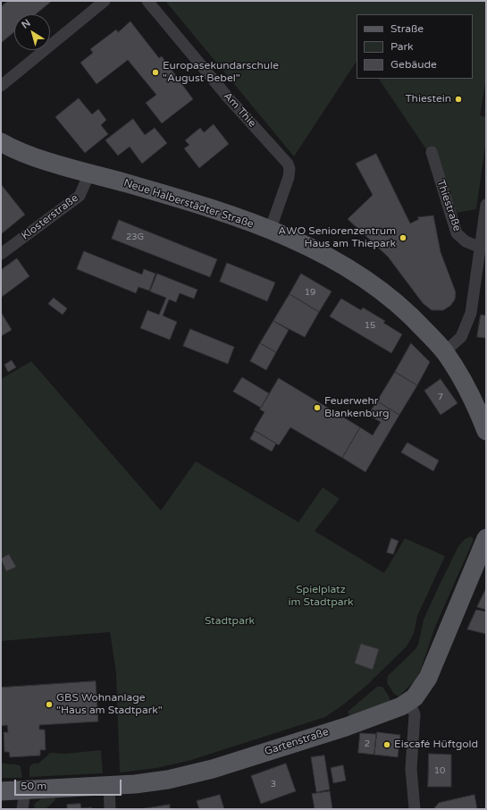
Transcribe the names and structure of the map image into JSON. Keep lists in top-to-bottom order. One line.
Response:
{"streets":{"main road":["Neue Halberstädter Straße","Gartenstraße"],"street":["Am Thie","Thiestraße","Klosterstraße"]},"crossings":[["Am Thie","Neue Halberstädter Straße"],["Neue Halberstädter Straße","Klosterstraße"]],"parks":["Spielplatz im Stadtpark","Stadtpark"],"places":["Europasekundarschule \"August Bebel\"","Thiestein","AWO Seniorenzentrum Haus am Thiepark","Feuerwehr Blankenburg","GBS Wohnanlage \"Haus am Stadtpark\"","Eiscafé Hüftgold"],"house_numbers":["23G","19","15","7","2","10","3"],"legend":["Straße","Park","Gebäude"],"scale_bar":"50 m","north":"top left"}
